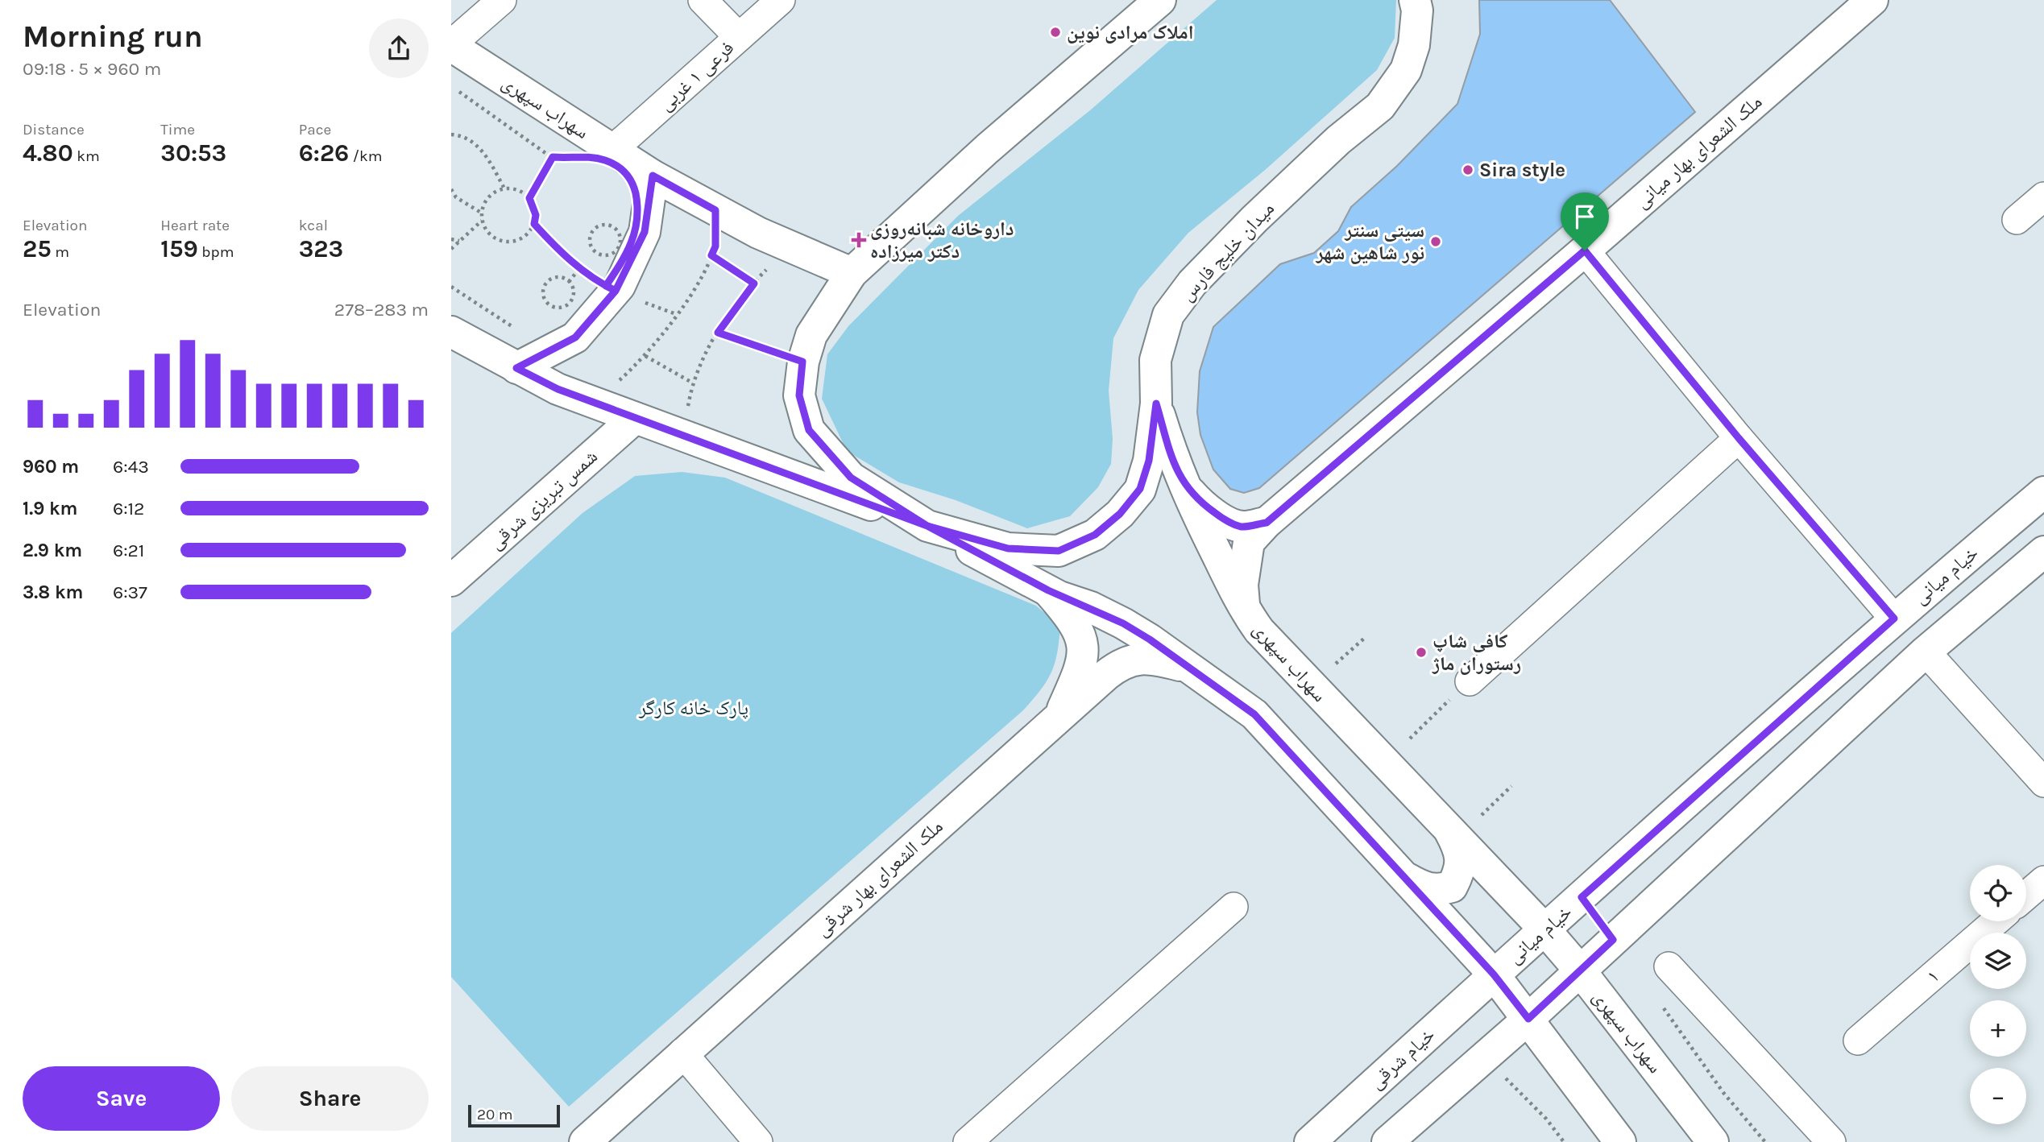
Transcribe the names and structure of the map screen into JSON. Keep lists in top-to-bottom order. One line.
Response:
{"streets":{"main road":["سهراب سپهری","ملک الشعرای بهار میانی","میدان خلیج فارس","شمس تبریزی شرقی","خیام میانی","ملک الشعرای بهار شرقی","خیام شرقی"],"street":["فرعی ۱ غربی","۱"]},"crossings":[["فرعی ۱ غربی","سهراب سپهری"],["سهراب سپهری","ملک الشعرای بهار میانی"],["سهراب سپهری","میدان خلیج فارس"],["سهراب سپهری","شمس تبریزی شرقی"],["سهراب سپهری","خیام میانی"],["سهراب سپهری","ملک الشعرای بهار شرقی"],["سهراب سپهری","خیام شرقی"],["خیام میانی","خیام شرقی"]],"parks":["پارک خانه کارگر"],"places":{"other":["املاک مرادی نوین","Sira style","سیتی سنتر نور شاهین شهر","کافی شاپ رستوران ماژ"],"health":["داروخانه شبانه‌روزی دکتر میرزاده"]},"scale_bar":"20 m","page":{"heading":["Morning run","09:18 · 5 × 960 m"],"stats":[["Distance","4.80 km"],["Time","30:53"],["Pace","6:26 /km"],["Elevation","25 m"],["Heart rate","159 bpm"],["kcal","323"]],"chart":["Elevation","278–283 m"],"list":[{"name":"960 m","note":"6:43"},{"name":"1.9 km","note":"6:12"},{"name":"2.9 km","note":"6:21"},{"name":"3.8 km","note":"6:37"}],"map_buttons":["+","−"],"buttons":["Save","Share"],"scale":"20 m"}}
